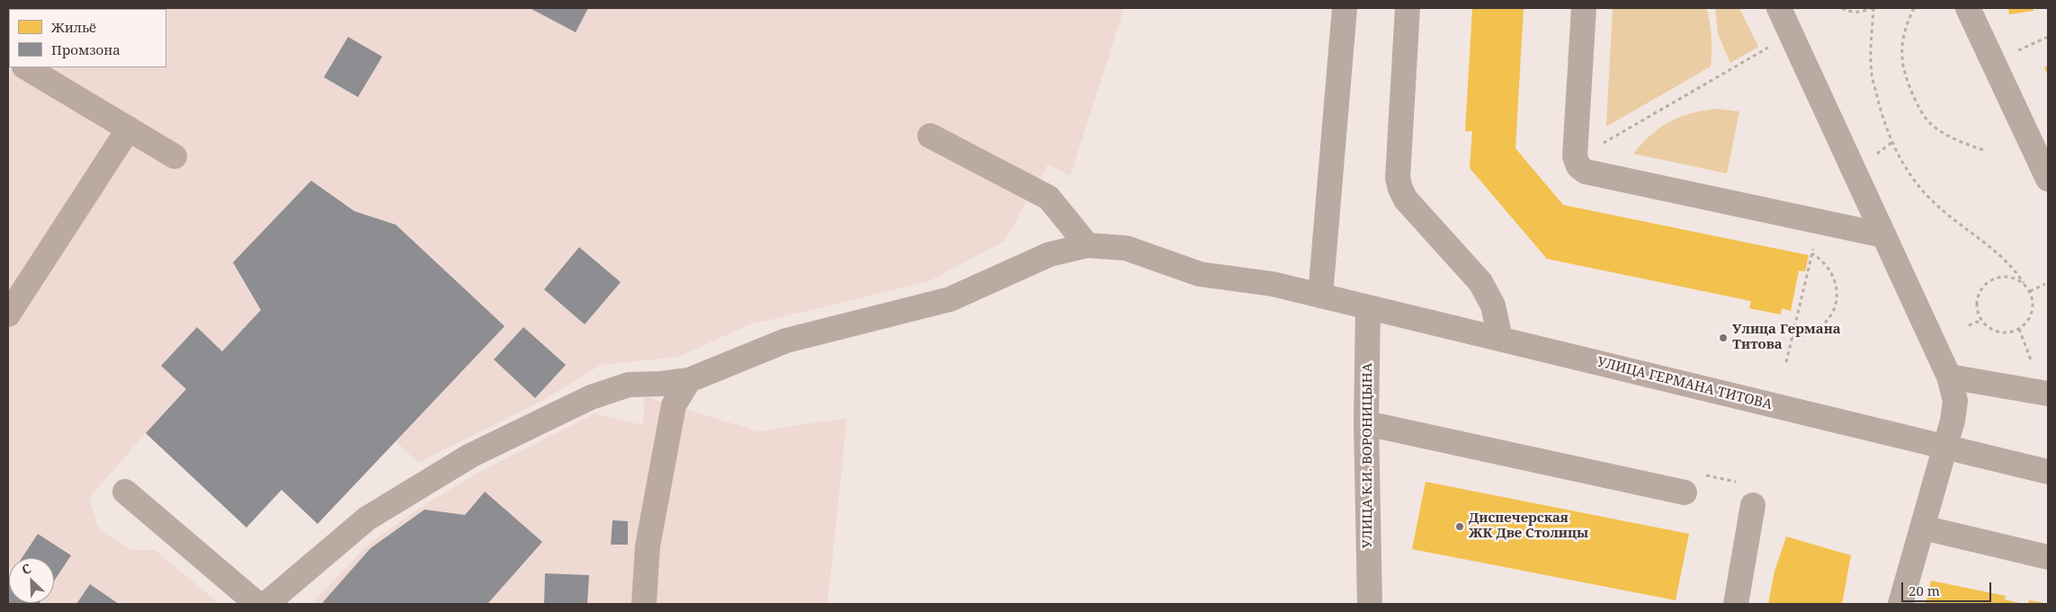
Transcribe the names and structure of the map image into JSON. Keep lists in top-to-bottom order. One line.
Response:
{"streets":{"street":["УЛИЦА ГЕРМАНА ТИТОВА","УЛИЦА К.И. ВОРОНИЦЫНА"]},"crossings":[["УЛИЦА ГЕРМАНА ТИТОВА","УЛИЦА К.И. ВОРОНИЦЫНА"]],"places":["Улица Германа Титова","Диспечерская ЖК Две Столицы"],"legend":["Жильё","Промзона"],"scale_bar":"20 m","north":"top left"}
